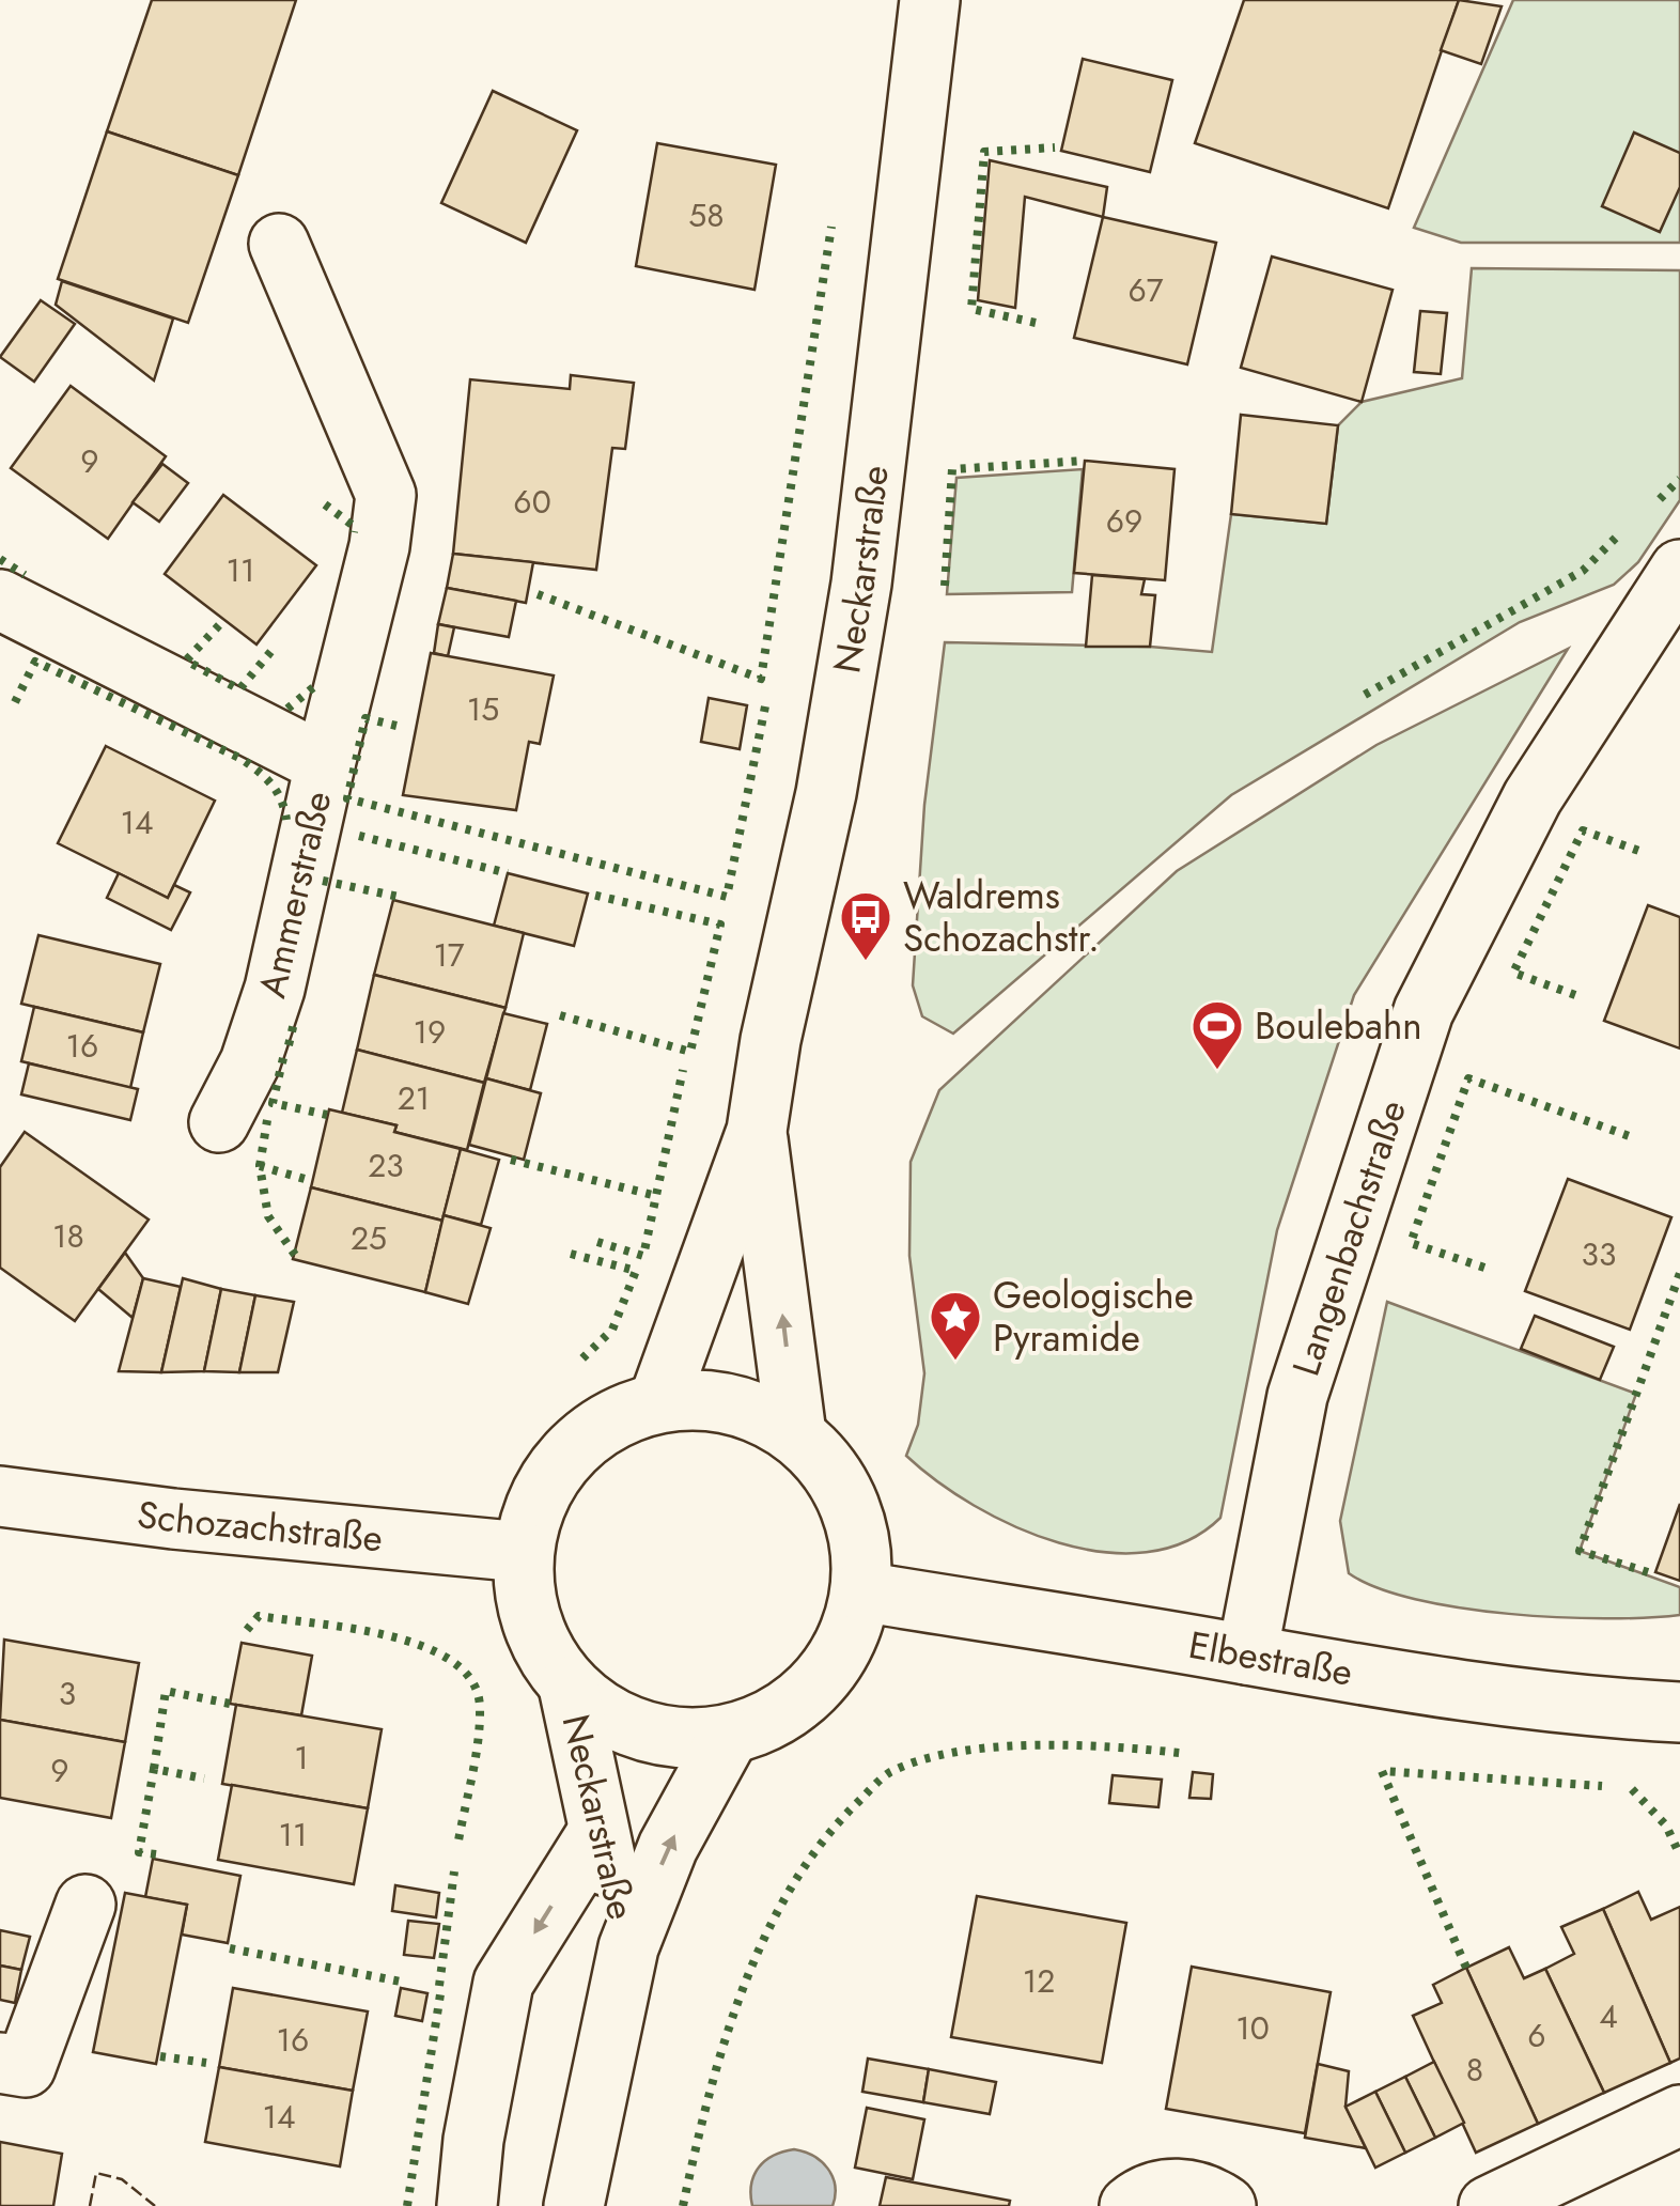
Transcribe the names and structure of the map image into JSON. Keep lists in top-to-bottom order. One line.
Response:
{"streets":{"street":["Neckarstraße","Ammerstraße","Langenbachstraße","Schozachstraße","Elbestraße"]},"crossings":[["Neckarstraße","Schozachstraße"],["Neckarstraße","Elbestraße"],["Langenbachstraße","Elbestraße"],["Schozachstraße","Elbestraße"]],"places":{"bus stop":["Waldrems Schozachstr."],"sports":["Boulebahn"],"place":["Geologische Pyramide"]},"house_numbers":["58","67","9","60","69","11","15","14","17","19","16","21","23","18","25","33","3","1","9","11","12","4","10","6","16","8","14"]}
